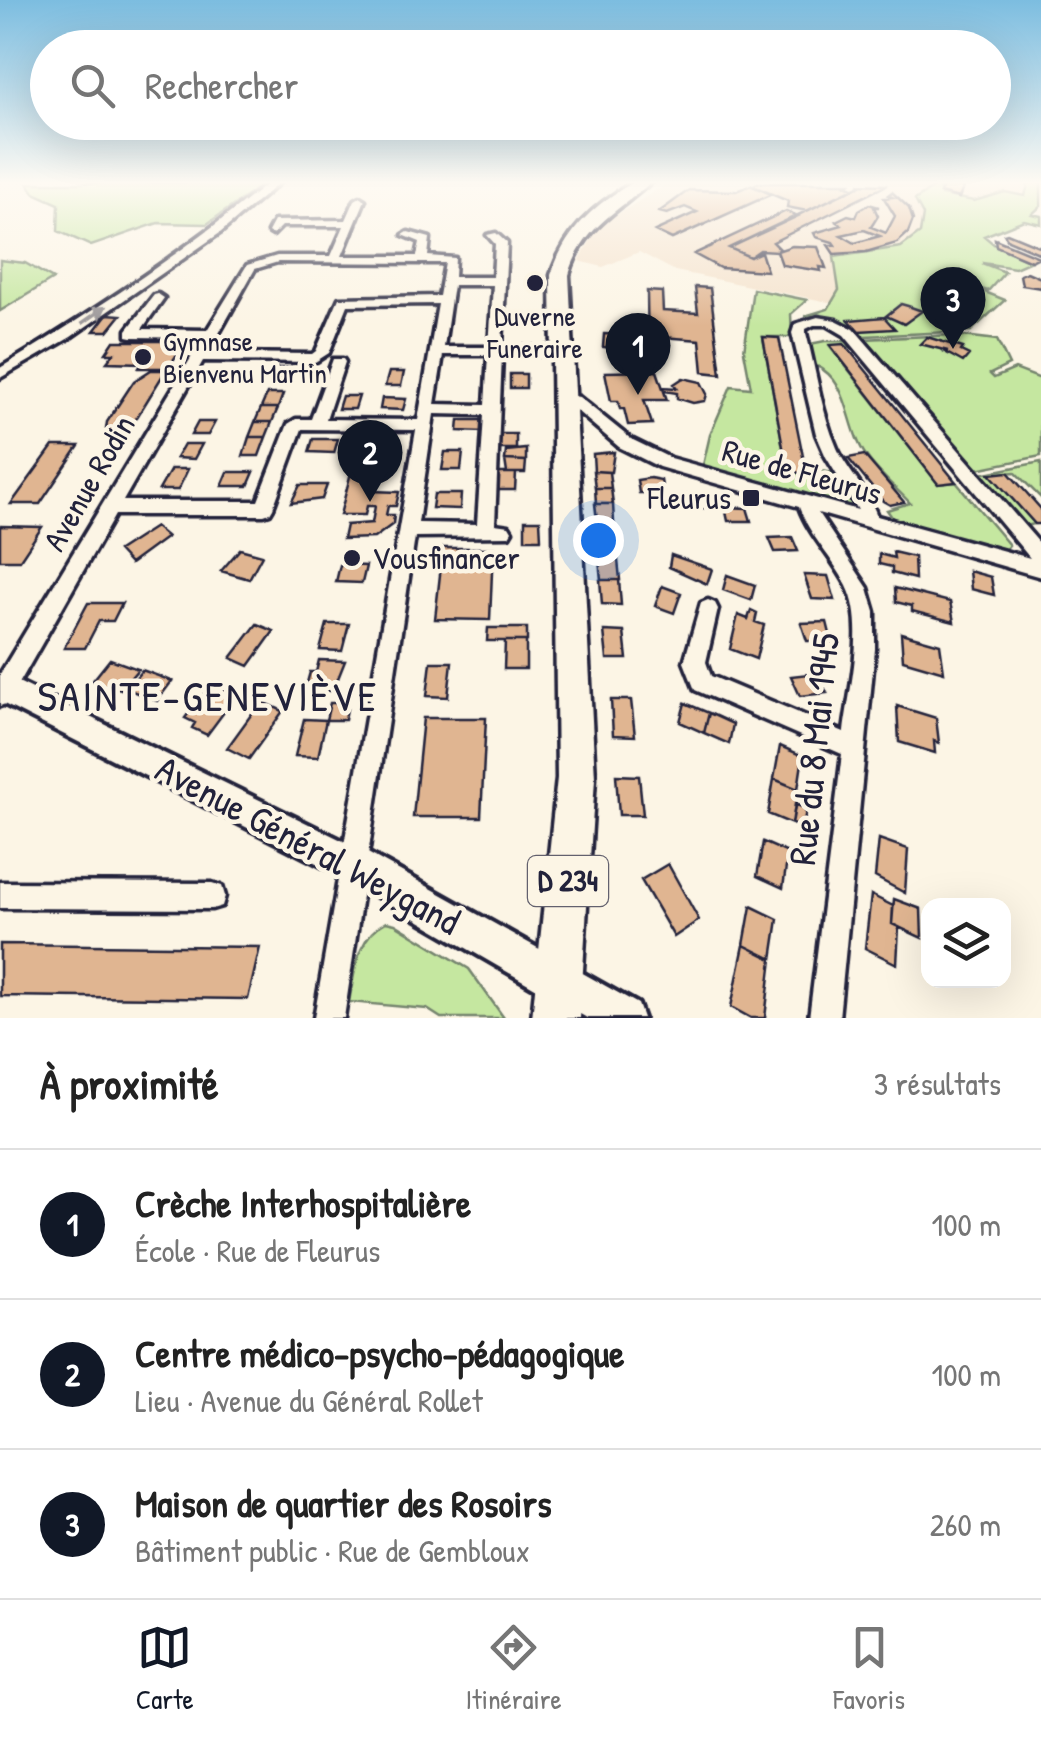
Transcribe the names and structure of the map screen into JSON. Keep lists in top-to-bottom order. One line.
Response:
{"streets":{"main road":["D 234"],"street":["Rue de Fleurus","Avenue Rodin","Rue du 8 Mai 1945","Avenue Général Weygand"]},"crossings":[["Rue de Fleurus","Rue du 8 Mai 1945"],["Rue de Fleurus","D 234"],["Avenue Rodin","Avenue Général Weygand"],["Avenue Général Weygand","D 234"]],"districts":["SAINTE-GENEVIÈVE"],"places":{"other":["Duverne Funeraire","Gymnase Bienvenu Martin","Vousfinancer"],"transit":["Fleurus"]},"page":{"search":"Rechercher","pins":["3","1","2"],"heading":["À proximité","3 résultats"],"list":[{"mark":"1","name":"Crèche Interhospitalière","note":"École · Rue de Fleurus","value":"100 m"},{"mark":"2","name":"Centre médico-psycho-pédagogique","note":"Lieu · Avenue du Général Rollet","value":"100 m"},{"mark":"3","name":"Maison de quartier des Rosoirs","note":"Bâtiment public · Rue de Gembloux","value":"260 m"}],"nav":["Carte","Itinéraire","Favoris"]}}
